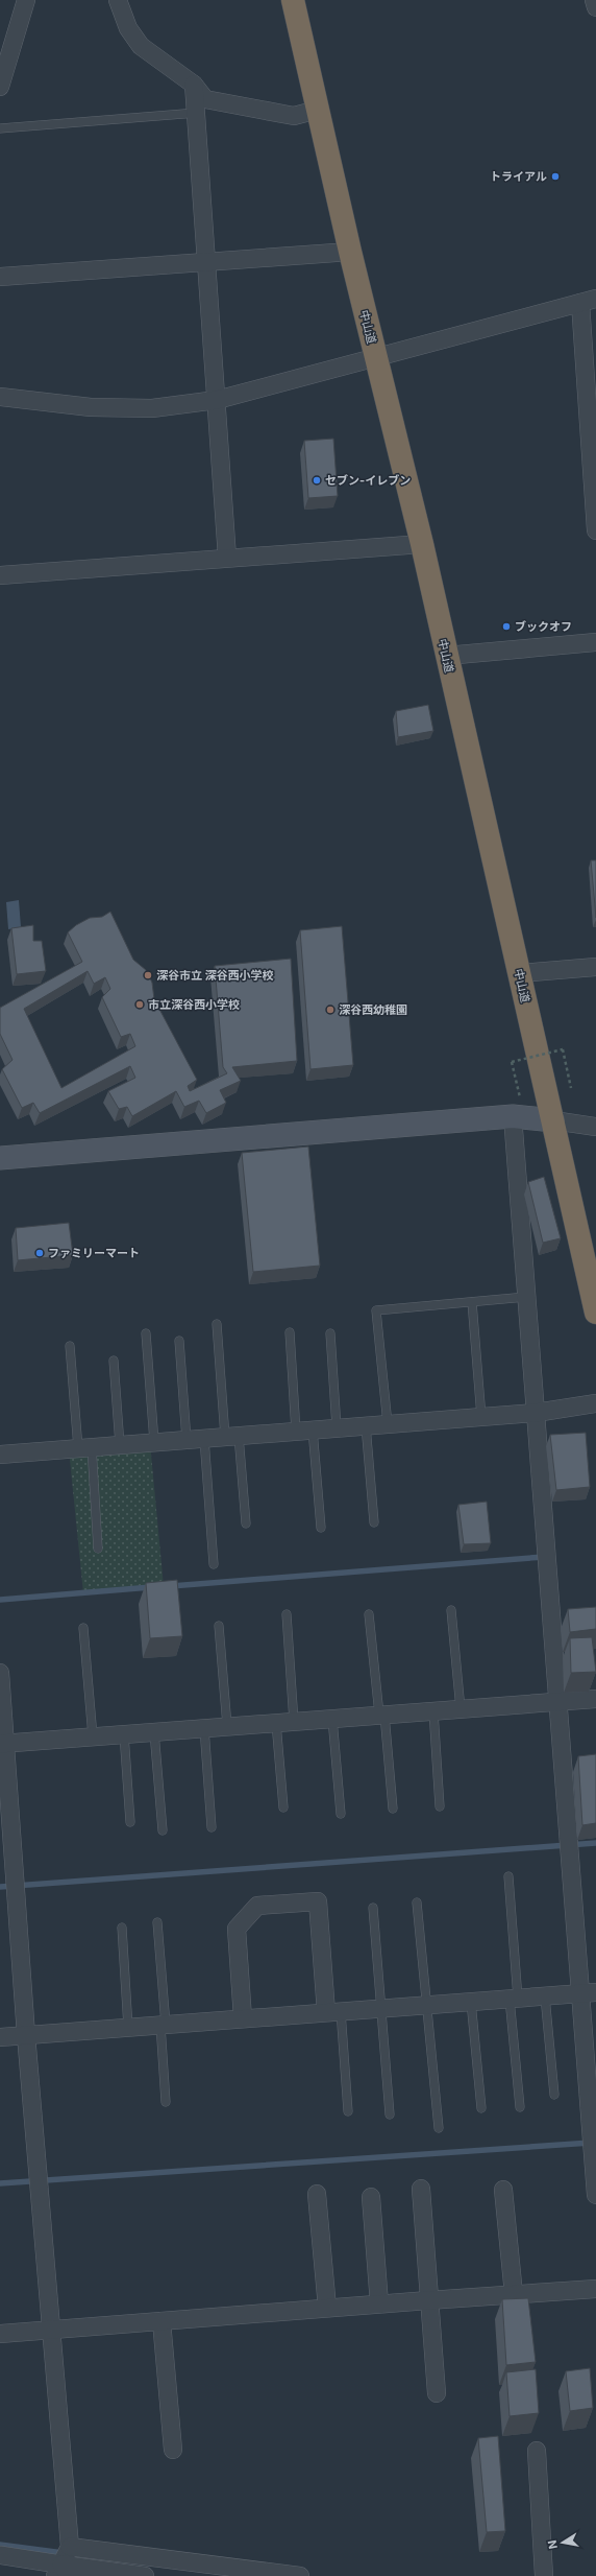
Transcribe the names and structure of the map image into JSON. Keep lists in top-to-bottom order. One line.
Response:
{"streets":{"highway":["中山道"]},"places":["トライアル","セブン-イレブン","ブックオフ","深谷市立 深谷西小学校","市立深谷西小学校","深谷西幼稚園","ファミリーマート"],"north":"left"}
